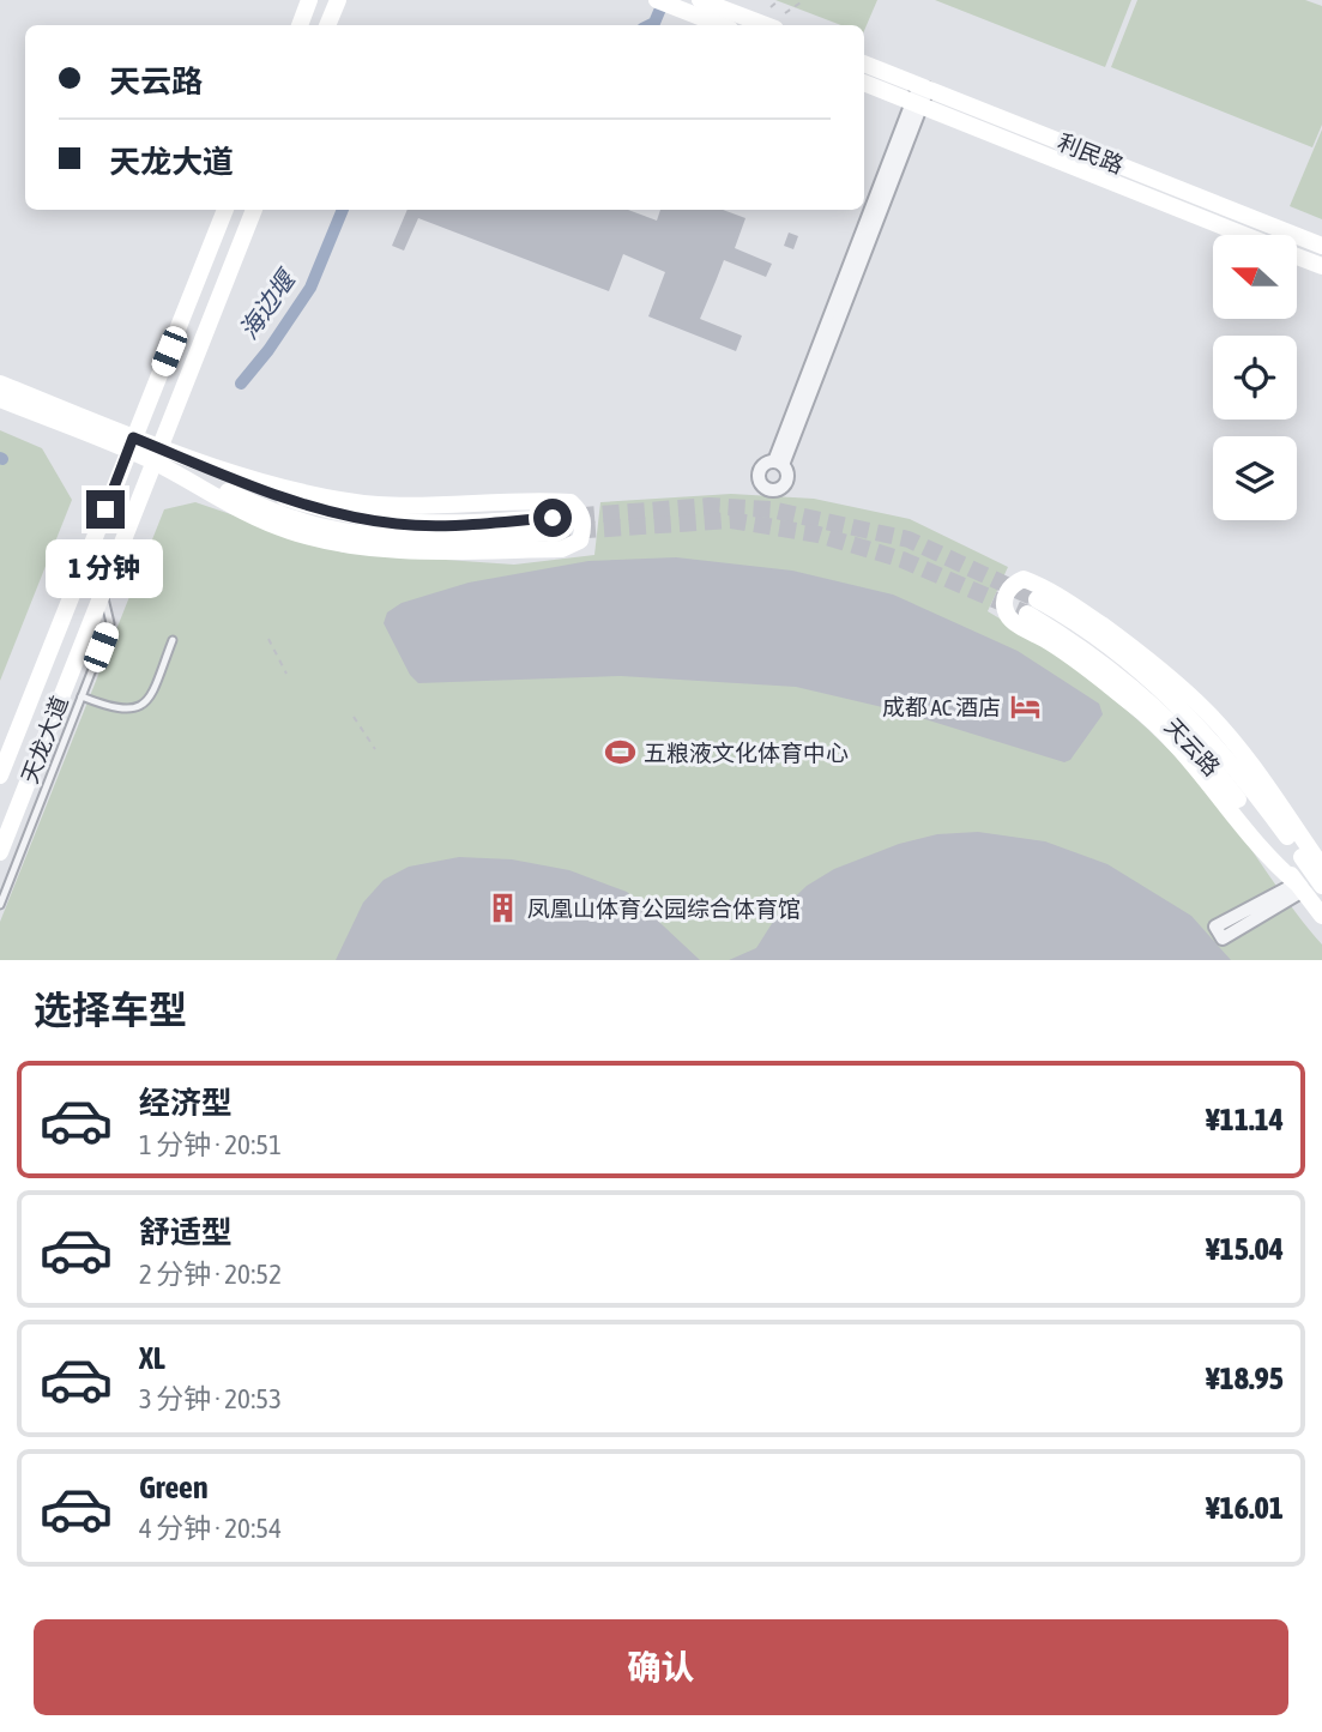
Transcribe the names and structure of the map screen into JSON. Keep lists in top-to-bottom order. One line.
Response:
{"streets":{"street":["利民路","天龙大道","天云路"]},"water":["海边堰"],"places":{"hotel":["成都 AC 酒店"],"sports":["五粮液文化体育中心"],"building":["凤凰山体育公园综合体育馆"]},"north":"left","page":{"banner":["天云路","天龙大道"],"bubble":"1 分钟","heading":"选择车型","list":[{"name":"经济型","note":"1 分钟 · 20:51","value":"¥11.14"},{"name":"舒适型","note":"2 分钟 · 20:52","value":"¥15.04"},{"name":"XL","note":"3 分钟 · 20:53","value":"¥18.95"},{"name":"Green","note":"4 分钟 · 20:54","value":"¥16.01"}],"buttons":"确认"}}
